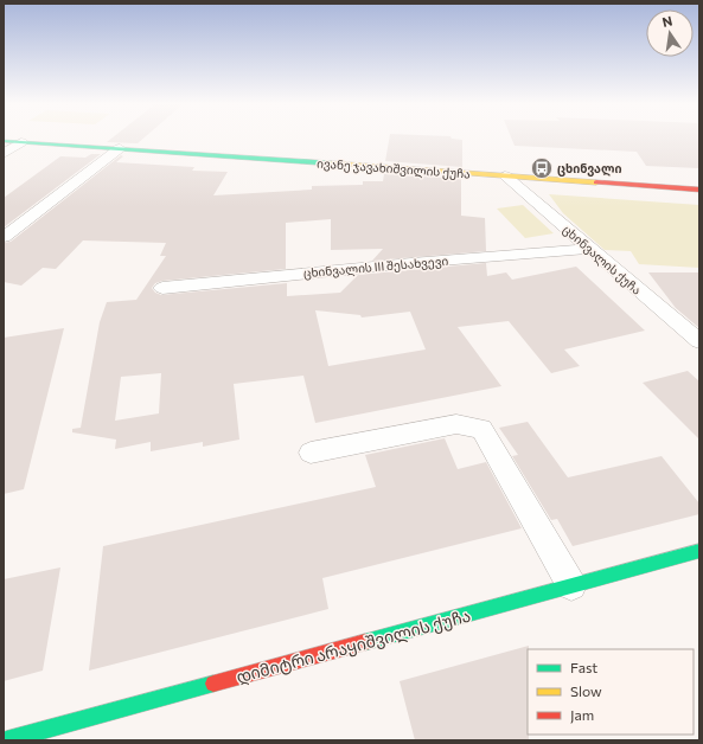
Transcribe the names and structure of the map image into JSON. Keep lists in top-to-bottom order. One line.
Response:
{"streets":{"main road":["ივანე ჯავახიშვილის ქუჩა","დიმიტრი არაყიშვილის ქუჩა"],"street":["ცხინვალის ქუჩა","ცხინვალის III შესახვევი"]},"crossings":[["ივანე ჯავახიშვილის ქუჩა","ცხინვალის ქუჩა"],["ცხინვალის ქუჩა","ცხინვალის III შესახვევი"]],"places":{"bus stop":["ცხინვალი"]},"legend":["Fast","Slow","Jam"],"north":"top"}
